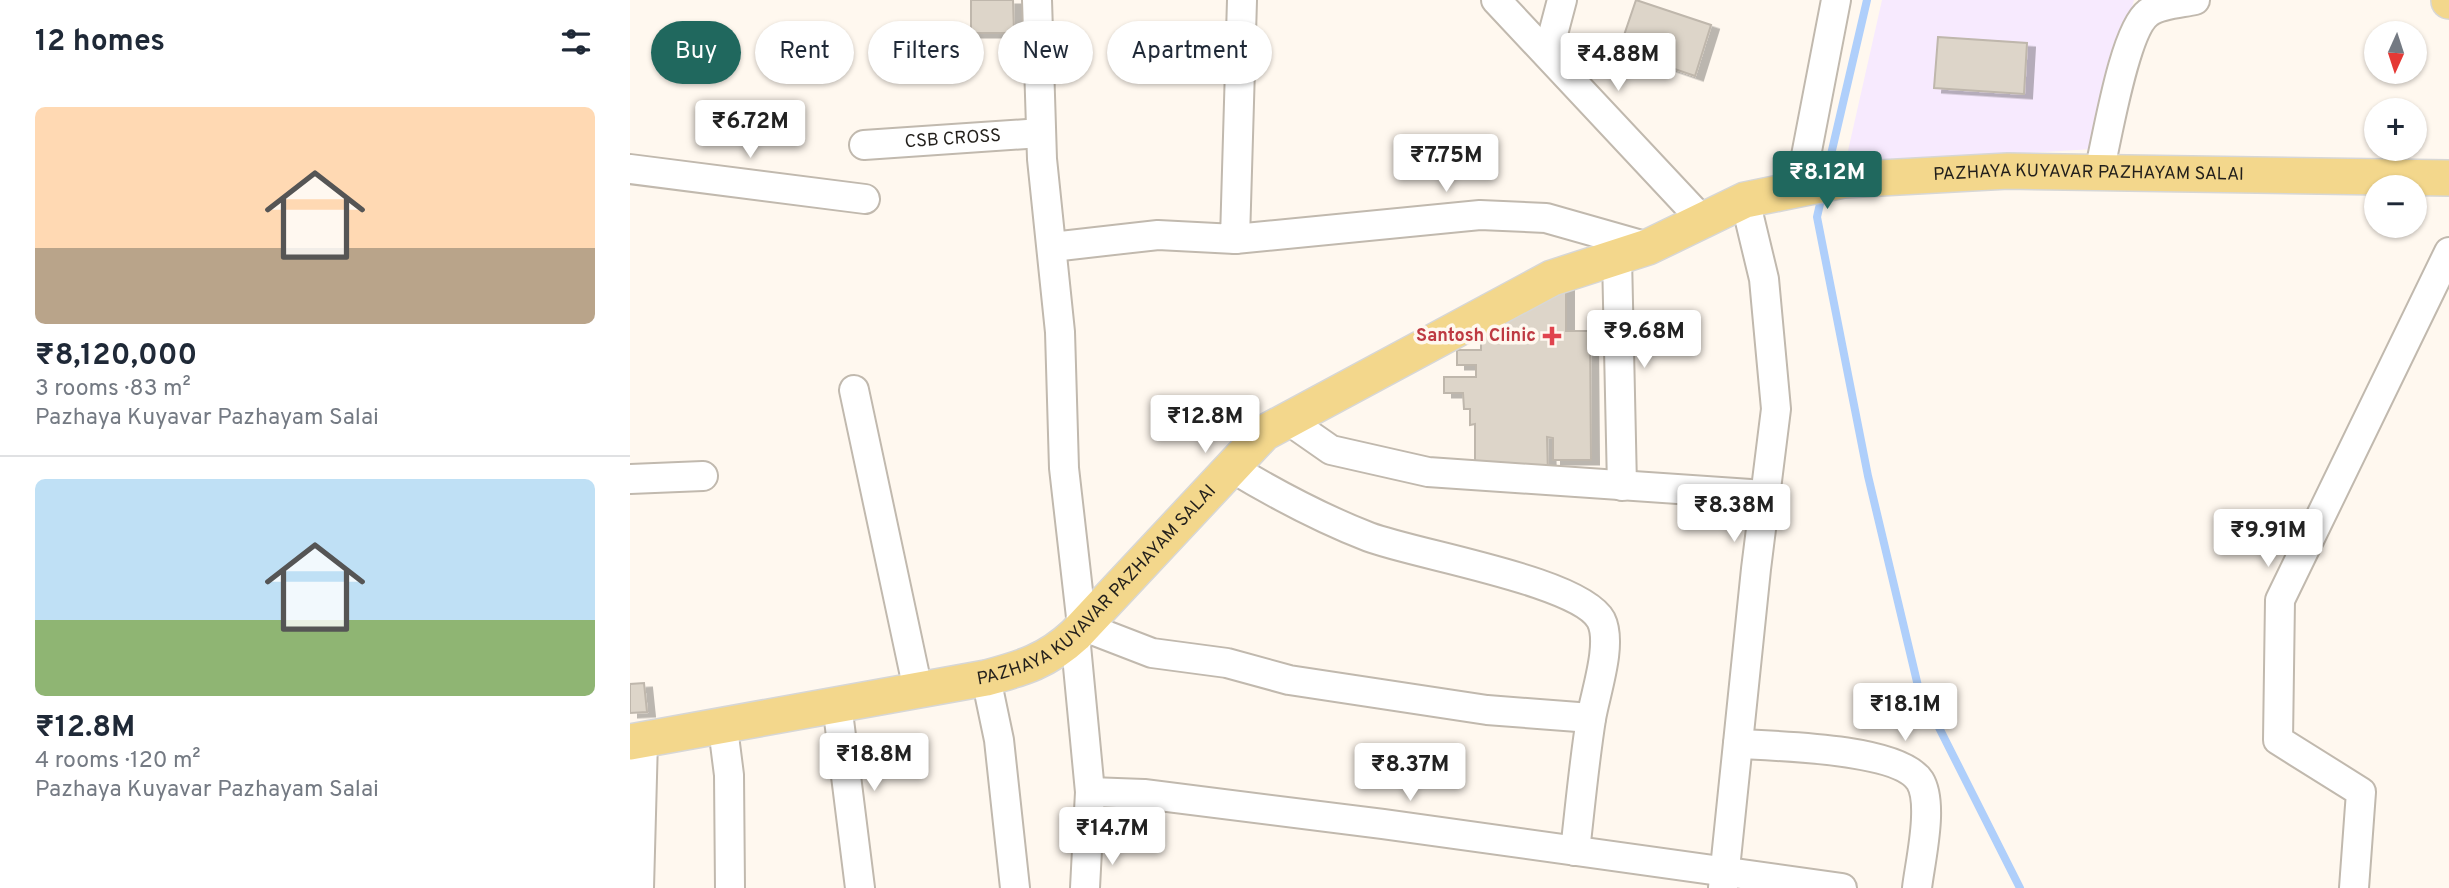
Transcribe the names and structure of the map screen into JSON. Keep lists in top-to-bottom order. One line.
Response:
{"streets":{"main road":["PAZHAYA KUYAVAR PAZHAYAM SALAI"],"street":["CSB CROSS"]},"places":{"health":["Santosh Clinic"]},"north":"bottom","page":{"heading":"12 homes","map_buttons":["+","−"],"chip":["Buy","Rent","Filters","New","Apartment"],"price":["₹4.88M","₹6.72M","₹7.75M","₹8.12M","₹9.68M","₹12.8M","₹8.38M","₹9.91M","₹18.1M","₹18.8M","₹8.37M","₹14.7M"],"list":[{"name":"₹8,120,000","note":"3 rooms · 83 m² · Pazhaya Kuyavar Pazhayam Salai"},{"name":"₹12.8M","note":"4 rooms · 120 m² · Pazhaya Kuyavar Pazhayam Salai"}]}}
